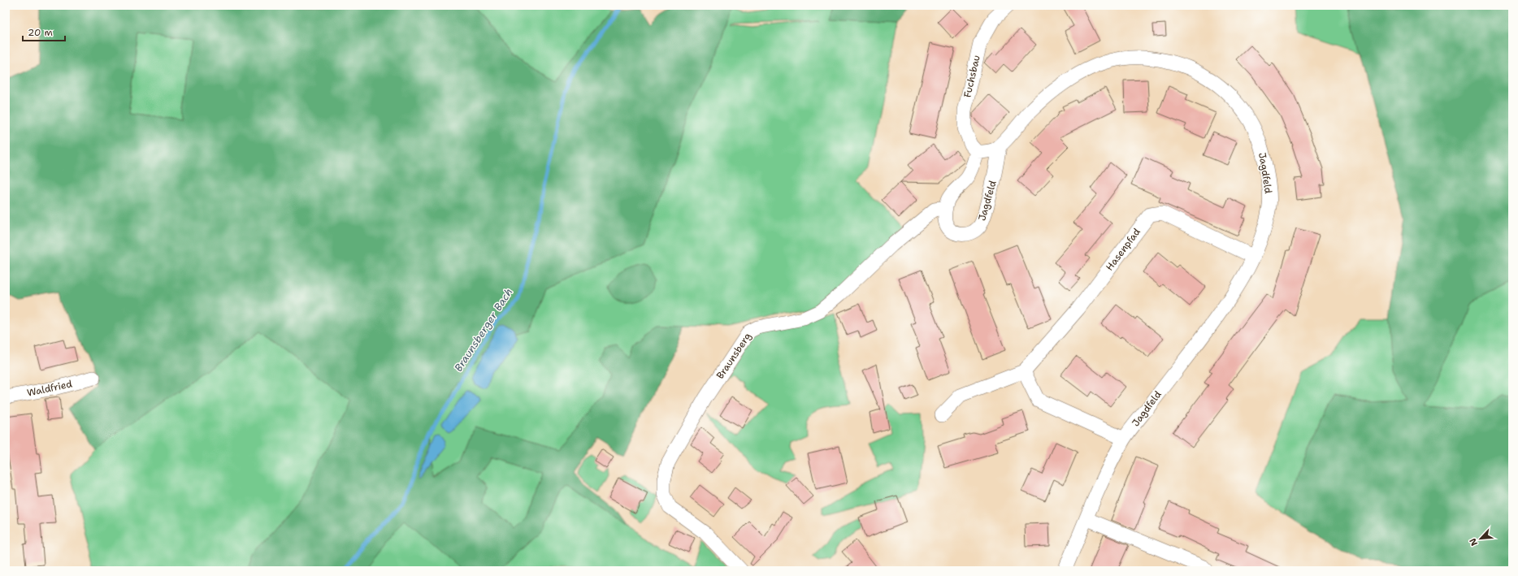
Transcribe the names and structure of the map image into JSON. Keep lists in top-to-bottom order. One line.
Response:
{"streets":{"street":["Fuchsbau","Jagdfeld","Hasenpfad","Braunsberg","Waldfried"]},"crossings":[["Fuchsbau","Jagdfeld"],["Jagdfeld","Hasenpfad"],["Jagdfeld","Braunsberg"]],"water":["Braunsberger Bach"],"scale_bar":"20 m","north":"bottom left"}
